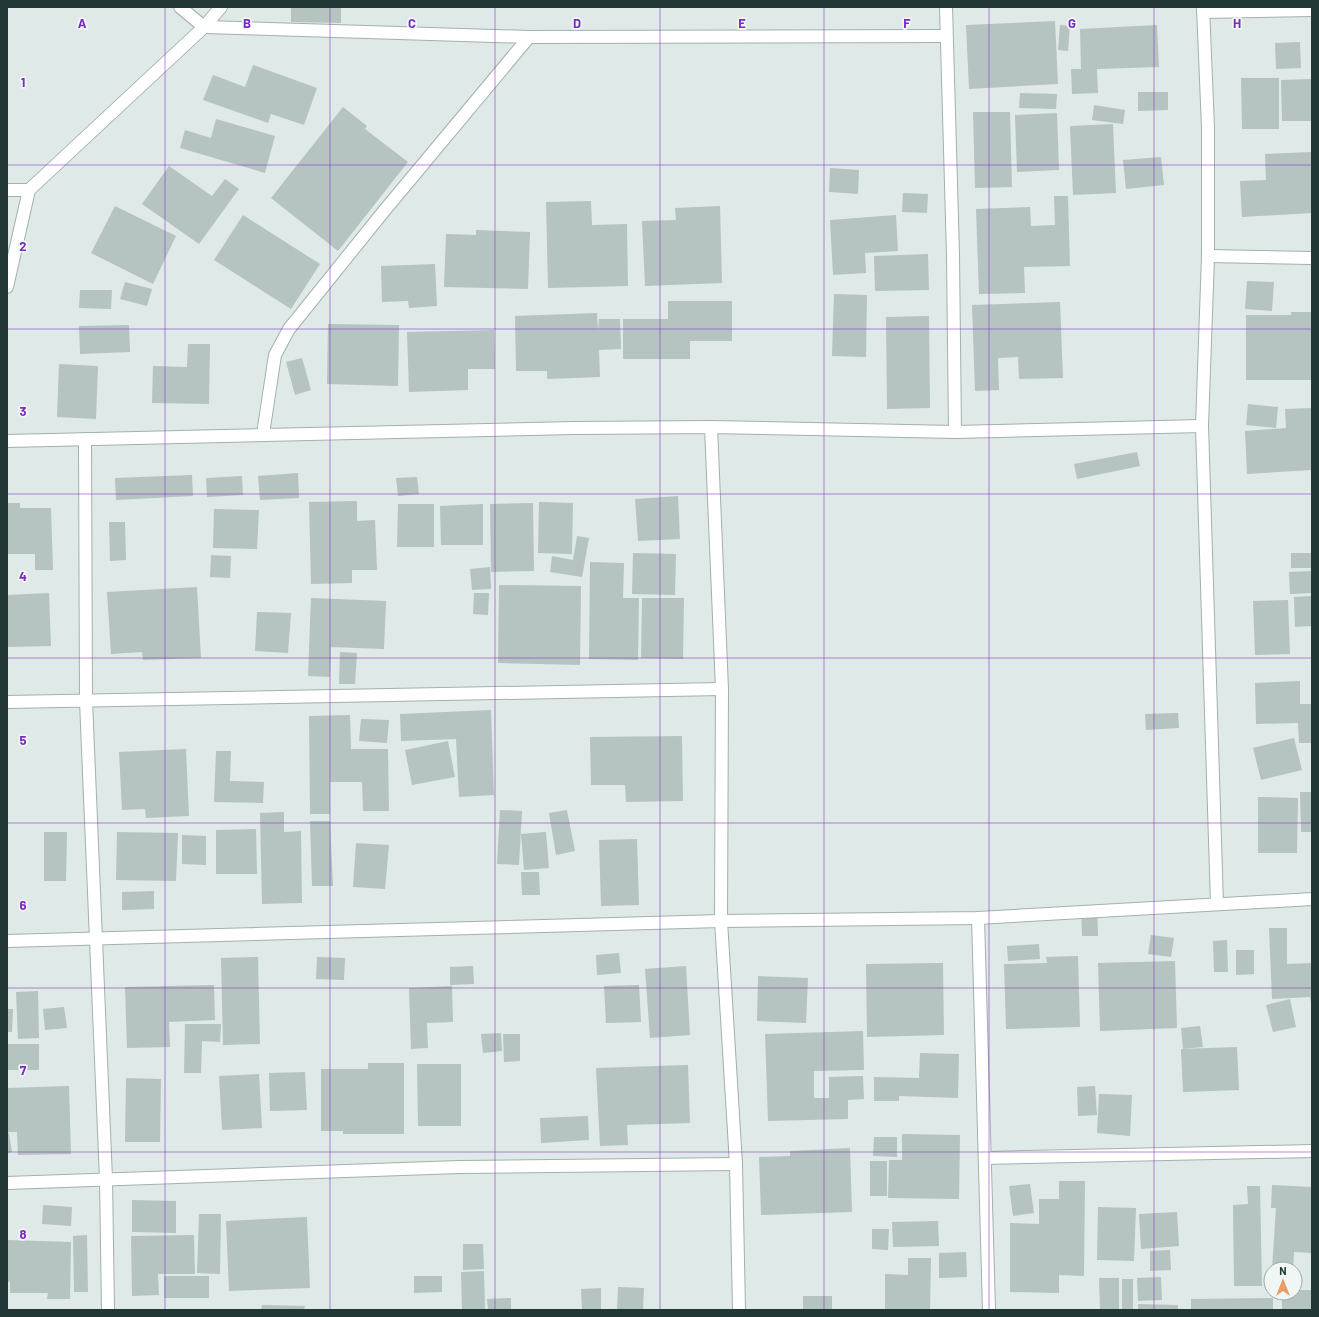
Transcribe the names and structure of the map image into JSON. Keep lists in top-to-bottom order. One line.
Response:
{"north":"top","grid":{"columns":["A","B","C","D","E","F","G","H"],"rows":["1","2","3","4","5","6","7","8"]}}
